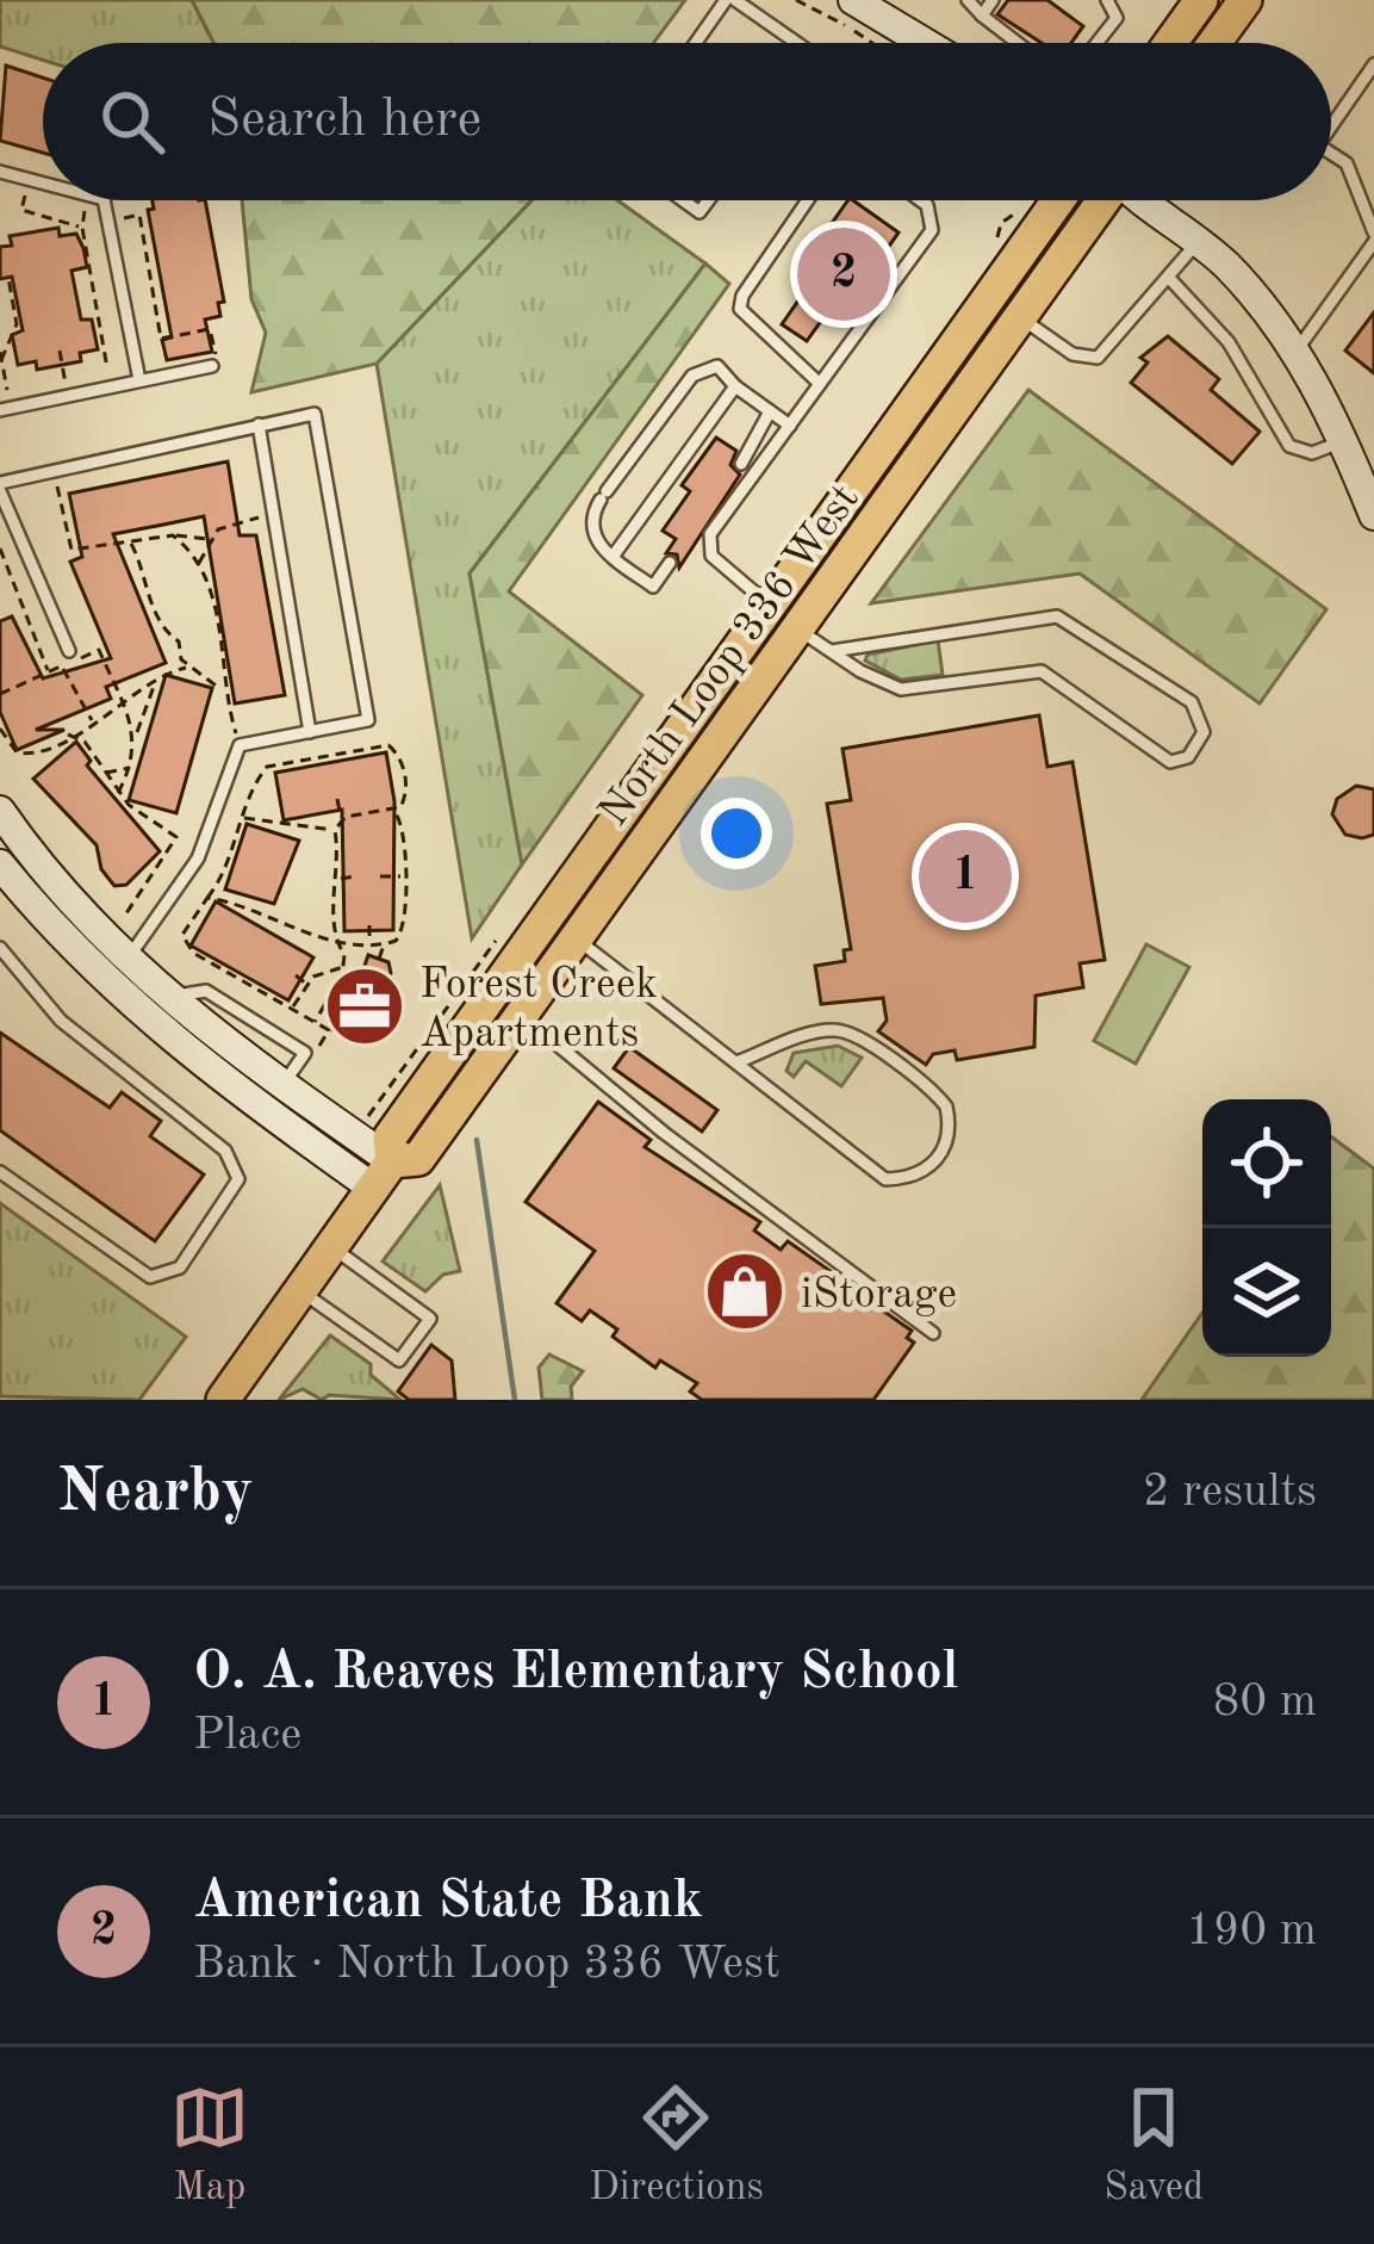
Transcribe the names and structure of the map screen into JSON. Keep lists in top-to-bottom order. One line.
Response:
{"streets":{"main road":["North Loop 336 West"]},"places":{"office":["Forest Creek Apartments"],"shop":["iStorage"]},"page":{"search":"Search here","pins":["2","1"],"heading":["Nearby","2 results"],"list":[{"mark":"1","name":"O. A. Reaves Elementary School","note":"Place","value":"80 m"},{"mark":"2","name":"American State Bank","note":"Bank · North Loop 336 West","value":"190 m"}],"nav":["Map","Directions","Saved"]}}
